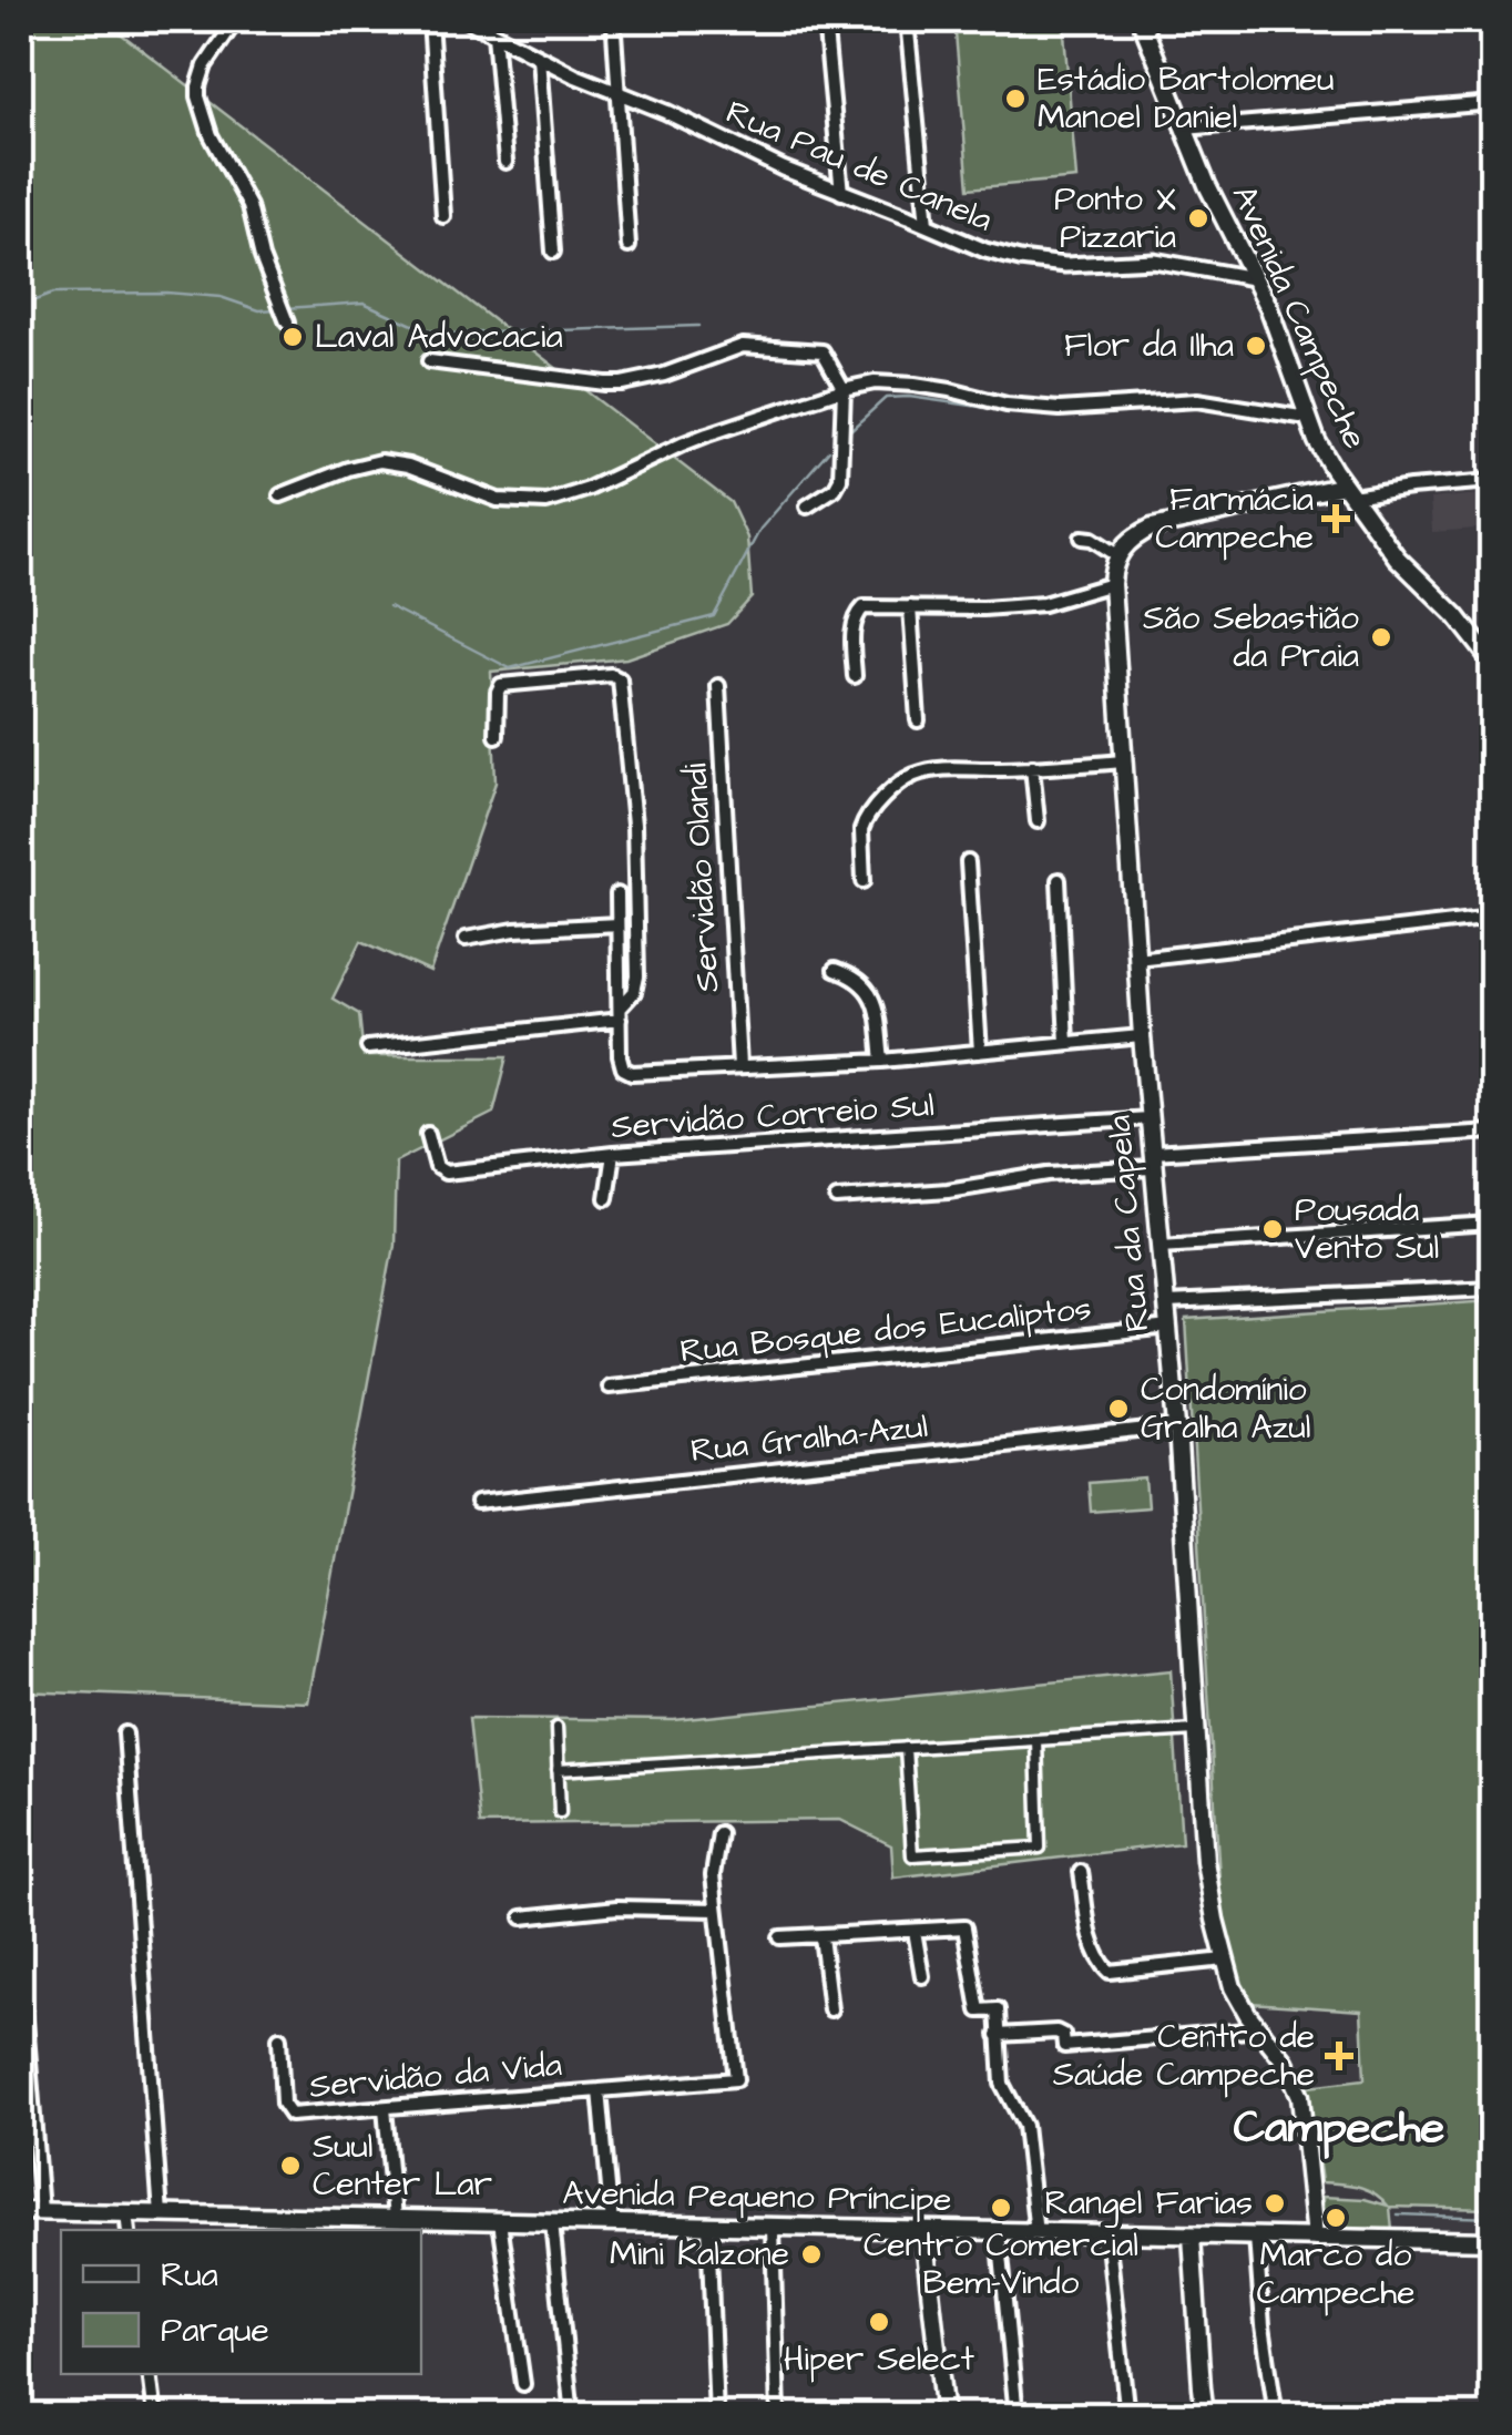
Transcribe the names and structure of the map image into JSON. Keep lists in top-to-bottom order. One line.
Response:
{"streets":{"main road":["Avenida Campeche","Rua da Capela","Avenida Pequeno Príncipe"],"street":["Rua Pau de Canela","Servidão Olandi","Servidão Correio Sul","Rua Bosque dos Eucaliptos","Rua Gralha-Azul","Servidão da Vida"]},"crossings":[["Rua Pau de Canela","Avenida Campeche"],["Servidão Correio Sul","Rua da Capela"],["Rua da Capela","Rua Bosque dos Eucaliptos"],["Rua da Capela","Rua Gralha-Azul"],["Rua da Capela","Avenida Pequeno Príncipe"]],"districts":["Campeche"],"places":{"other":["Estádio Bartolomeu Manoel Daniel","Ponto X Pizzaria","Laval Advocacia","Flor da Ilha","São Sebastião da Praia","Pousada Vento Sul","Condomínio Gralha Azul","Suul Center Lar","Rangel Farias","Centro Comercial Bem-Vindo","Marco do Campeche","Mini Kalzone","Hiper Select"],"health":["Farmácia Campeche","Centro de Saúde Campeche"]},"legend":["Rua","Parque"]}
